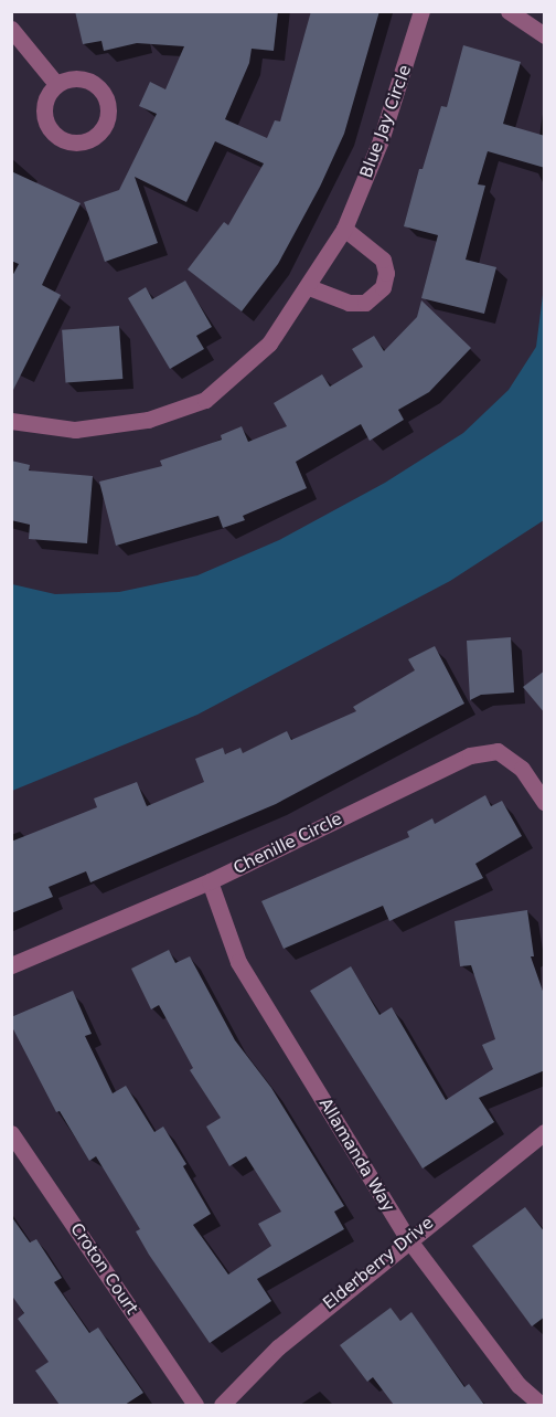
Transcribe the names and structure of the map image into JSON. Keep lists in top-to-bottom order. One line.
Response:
{"streets":{"street":["Blue Jay Circle","Chenille Circle","Allamanda Way","Elderberry Drive","Croton Court"]},"crossings":[["Chenille Circle","Allamanda Way"],["Allamanda Way","Elderberry Drive"]]}
